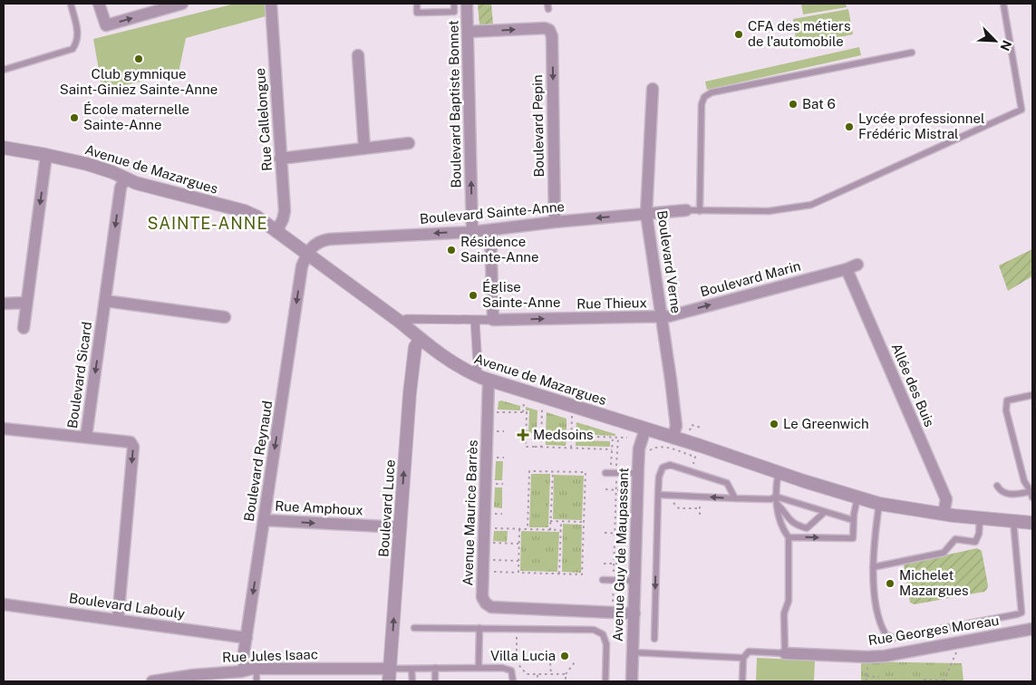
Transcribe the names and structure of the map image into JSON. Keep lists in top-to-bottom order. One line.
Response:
{"streets":{"street":["Boulevard Baptiste Bonnet","Rue Callelongue","Boulevard Pepin","Avenue de Mazargues","Boulevard Sainte-Anne","Boulevard Verne","Boulevard Marin","Rue Thieux","Boulevard Sicard","Allée des Buis","Boulevard Reynaud","Rue Amphoux","Boulevard Luce","Avenue Maurice Barrès","Avenue Guy de Maupassant","Boulevard Labouly","Rue Georges Moreau","Rue Jules Isaac"]},"crossings":[["Boulevard Baptiste Bonnet","Boulevard Pepin"],["Boulevard Baptiste Bonnet","Boulevard Sainte-Anne"],["Rue Callelongue","Avenue de Mazargues"],["Boulevard Pepin","Boulevard Sainte-Anne"],["Avenue de Mazargues","Boulevard Sainte-Anne"],["Avenue de Mazargues","Boulevard Verne"],["Avenue de Mazargues","Rue Thieux"],["Avenue de Mazargues","Boulevard Sicard"],["Avenue de Mazargues","Allée des Buis"],["Avenue de Mazargues","Boulevard Reynaud"],["Avenue de Mazargues","Boulevard Luce"],["Avenue de Mazargues","Avenue Maurice Barrès"],["Avenue de Mazargues","Avenue Guy de Maupassant"],["Boulevard Sainte-Anne","Boulevard Verne"],["Boulevard Sainte-Anne","Boulevard Reynaud"],["Boulevard Verne","Boulevard Marin"],["Boulevard Verne","Rue Thieux"],["Boulevard Marin","Rue Thieux"],["Boulevard Marin","Allée des Buis"],["Boulevard Sicard","Boulevard Labouly"],["Boulevard Reynaud","Rue Amphoux"],["Boulevard Reynaud","Boulevard Labouly"],["Boulevard Reynaud","Rue Jules Isaac"],["Rue Amphoux","Boulevard Luce"],["Boulevard Luce","Rue Jules Isaac"],["Avenue Maurice Barrès","Avenue Guy de Maupassant"]],"one_way":["Boulevard Baptiste Bonnet","Boulevard Marin","Rue Thieux","Boulevard Reynaud","Rue Amphoux","Boulevard Luce"],"districts":["SAINTE-ANNE"],"places":{"other":["CFA des métiers de l'automobile","Club gymnique Saint-Giniez Sainte-Anne","Bat 6","École maternelle Sainte-Anne","Lycée professionnel Frédéric Mistral","Résidence Sainte-Anne","Église Sainte-Anne","Le Greenwich","Michelet Mazargues","Villa Lucia"],"health":["Medsoins"]},"north":"bottom right"}
